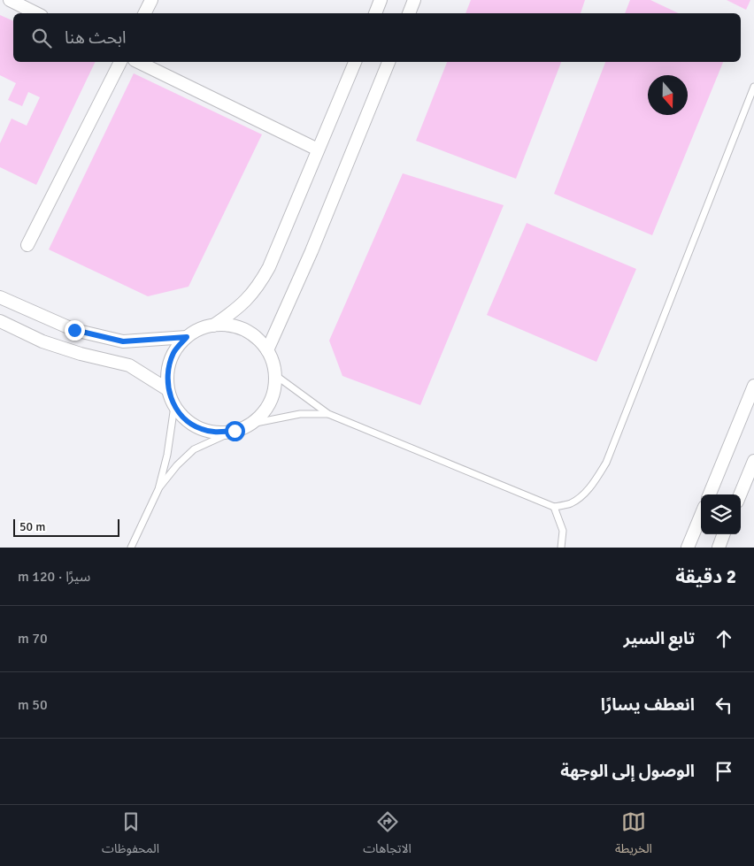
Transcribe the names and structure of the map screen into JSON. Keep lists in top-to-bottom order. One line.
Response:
{"scale_bar":"50 m","north":"bottom","page":{"search":"ابحث هنا","scale":"50 m","heading":["2 دقيقة","سيرًا · 120 m"],"list":[["تابع السير","70 m"],["انعطف يسارًا","50 m"],"الوصول إلى الوجهة"],"nav":["الخريطة","الاتجاهات","المحفوظات"]}}
